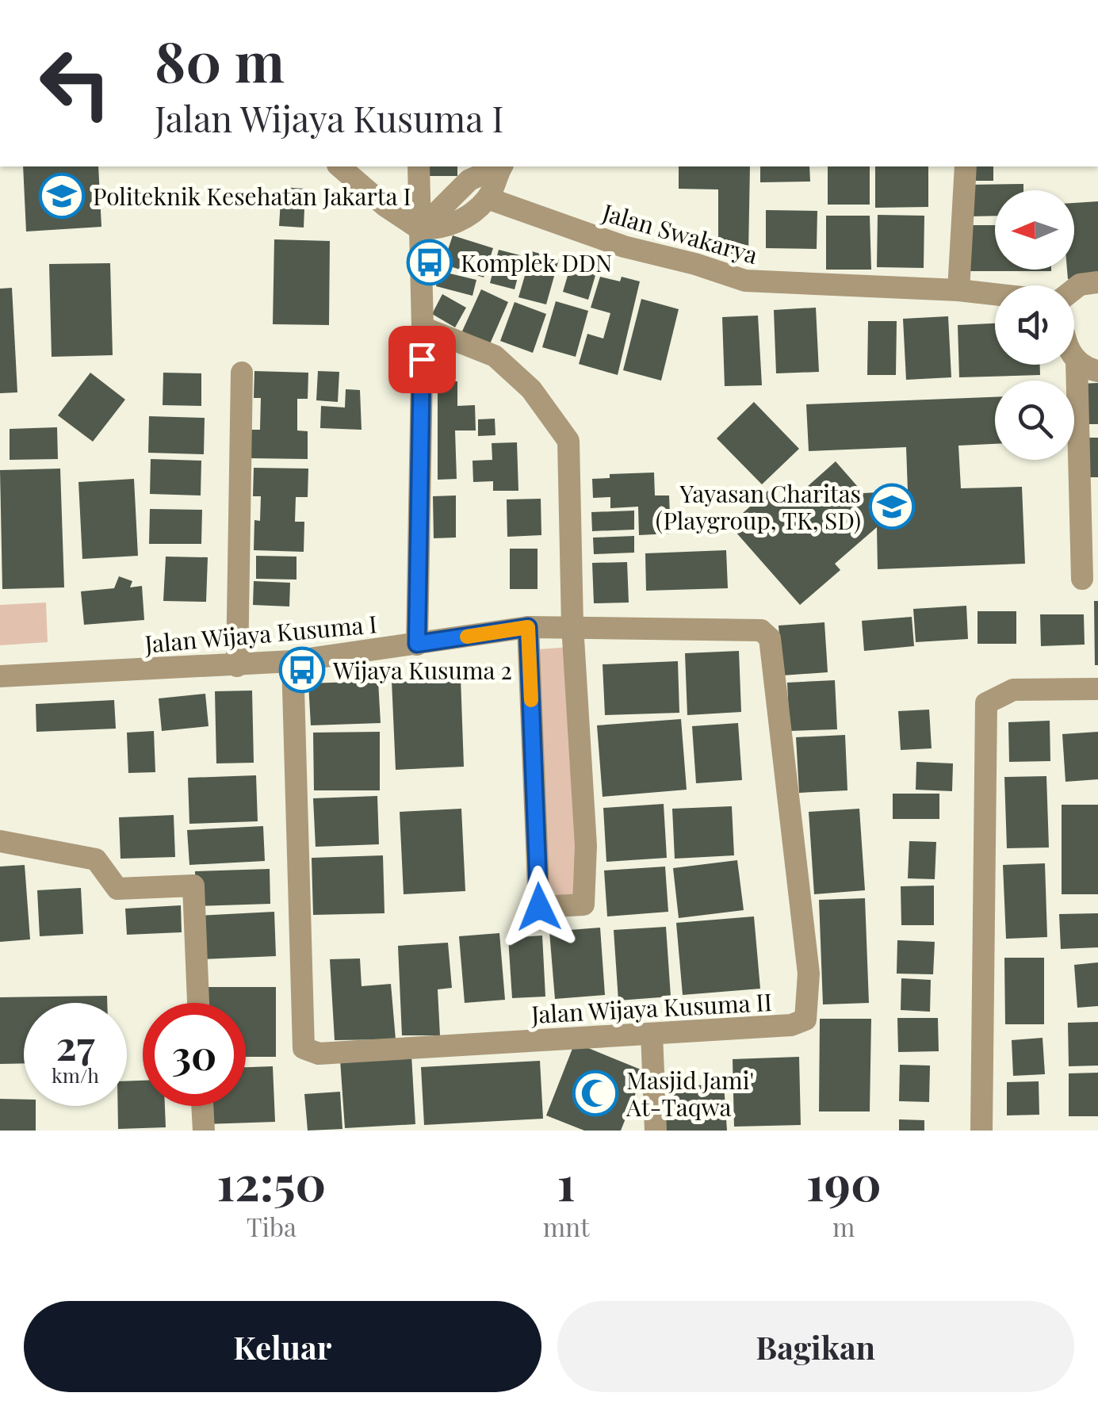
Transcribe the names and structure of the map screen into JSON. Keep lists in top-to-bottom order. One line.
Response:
{"streets":{"street":["Jalan Swakarya","Jalan Wijaya Kusuma I","Jalan Wijaya Kusuma II"]},"crossings":[["Jalan Wijaya Kusuma I","Jalan Wijaya Kusuma II"]],"places":{"school or university":["Politeknik Kesehatan Jakarta I","Yayasan Charitas (Playgroup, TK, SD)"],"bus stop":["Komplek DDN","Wijaya Kusuma 2"],"mosque":["Masjid Jami' At-Taqwa"]},"north":"left","page":{"turn":["80 m","Jalan Wijaya Kusuma I"],"speed":"27 km/h","limit":"30","eta":["12:50","Tiba","1","mnt","190","m"],"buttons":["Keluar","Bagikan"]}}
